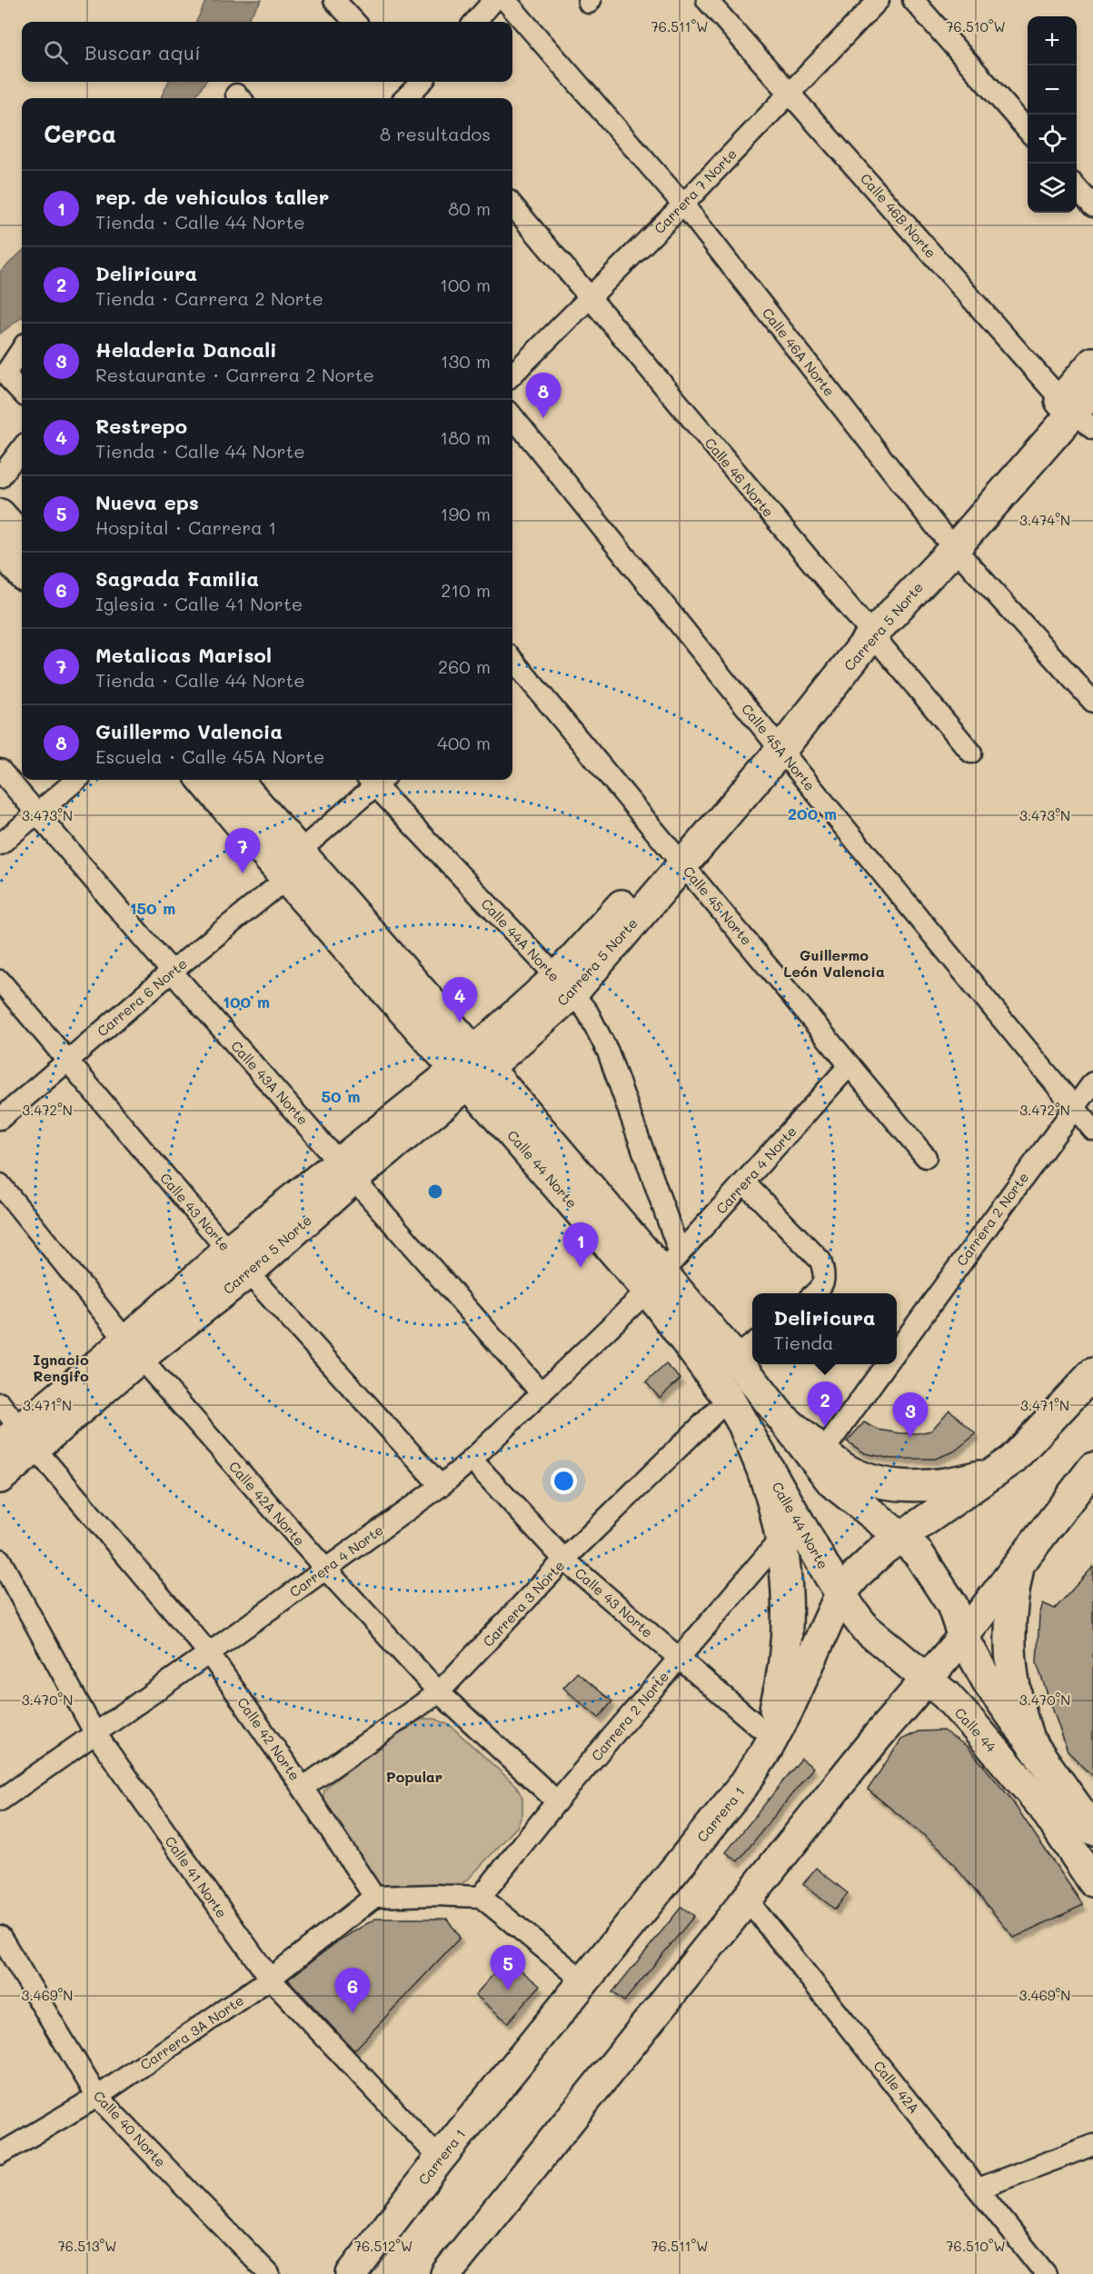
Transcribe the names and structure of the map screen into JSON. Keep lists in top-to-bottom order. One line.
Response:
{"streets":{"main road":["Carrera 5 Norte","Calle 44 Norte","Calle 44","Carrera 1"],"street":["Carrera 7 Norte","Calle 46B Norte","Calle 46A Norte","Calle 46 Norte","Calle 45A Norte","Calle 45 Norte","Calle 44A Norte","Carrera 6 Norte","Calle 43A Norte","Carrera 4 Norte","Calle 43 Norte","Carrera 2 Norte","Calle 42A Norte","Carrera 3 Norte","Calle 42 Norte","Calle 41 Norte","Carrera 3A Norte","Calle 42A","Calle 40 Norte"]},"crossings":[["Carrera 7 Norte","Calle 46B Norte"],["Carrera 7 Norte","Calle 46A Norte"],["Carrera 7 Norte","Calle 46 Norte"],["Calle 46B Norte","Carrera 5 Norte"],["Calle 46A Norte","Carrera 5 Norte"],["Calle 46 Norte","Carrera 5 Norte"],["Carrera 5 Norte","Calle 45A Norte"],["Carrera 5 Norte","Calle 45 Norte"],["Carrera 5 Norte","Calle 44A Norte"],["Carrera 5 Norte","Calle 43A Norte"],["Carrera 5 Norte","Calle 44 Norte"],["Carrera 5 Norte","Calle 43 Norte"],["Carrera 5 Norte","Calle 42A Norte"],["Carrera 5 Norte","Calle 42 Norte"],["Calle 45A Norte","Carrera 2 Norte"],["Calle 45 Norte","Carrera 4 Norte"],["Calle 44A Norte","Calle 44 Norte"],["Calle 44A Norte","Carrera 4 Norte"],["Carrera 6 Norte","Calle 43A Norte"],["Carrera 6 Norte","Calle 44 Norte"],["Carrera 6 Norte","Calle 43 Norte"],["Calle 43A Norte","Carrera 4 Norte"],["Calle 44 Norte","Carrera 4 Norte"],["Calle 44 Norte","Carrera 3 Norte"],["Calle 44 Norte","Calle 44"],["Calle 44 Norte","Carrera 1"],["Carrera 4 Norte","Calle 43 Norte"],["Carrera 4 Norte","Calle 42A Norte"],["Carrera 4 Norte","Calle 42 Norte"],["Carrera 4 Norte","Calle 41 Norte"],["Calle 43 Norte","Carrera 2 Norte"],["Calle 43 Norte","Carrera 3 Norte"],["Carrera 2 Norte","Calle 42A Norte"],["Calle 42A Norte","Carrera 3 Norte"],["Carrera 3 Norte","Calle 42 Norte"],["Calle 44","Carrera 1"],["Calle 42 Norte","Carrera 3A Norte"],["Carrera 1","Calle 41 Norte"],["Calle 41 Norte","Carrera 3A Norte"],["Carrera 3A Norte","Calle 40 Norte"]],"districts":["Guillermo León Valencia","Ignacio Rengifo","Popular"],"page":{"map_buttons":["+","−"],"search":"Buscar aquí","heading":["Cerca","8 resultados"],"list":[{"mark":"1","name":"rep. de vehiculos taller","note":"Tienda · Calle 44 Norte","value":"80 m"},{"mark":"2","name":"Deliricura","note":"Tienda · Carrera 2 Norte","value":"100 m"},{"mark":"3","name":"Heladeria Dancali","note":"Restaurante · Carrera 2 Norte","value":"130 m"},{"mark":"4","name":"Restrepo","note":"Tienda · Calle 44 Norte","value":"180 m"},{"mark":"5","name":"Nueva eps","note":"Hospital · Carrera 1","value":"190 m"},{"mark":"6","name":"Sagrada Familia","note":"Iglesia · Calle 41 Norte","value":"210 m"},{"mark":"7","name":"Metalicas Marisol","note":"Tienda · Calle 44 Norte","value":"260 m"},{"mark":"8","name":"Guillermo Valencia","note":"Escuela · Calle 45A Norte","value":"400 m"}],"pins":["8","7","4","1","2","3","5","6"],"popup":["Deliricura","Tienda"]},"coordinates":["76.511°W","76.510°W","3.474°N","3.473°N","3.472°N","3.471°N","3.470°N","3.469°N","76.513°W","76.512°W"],"rings":["200 m","150 m","100 m","50 m"]}
